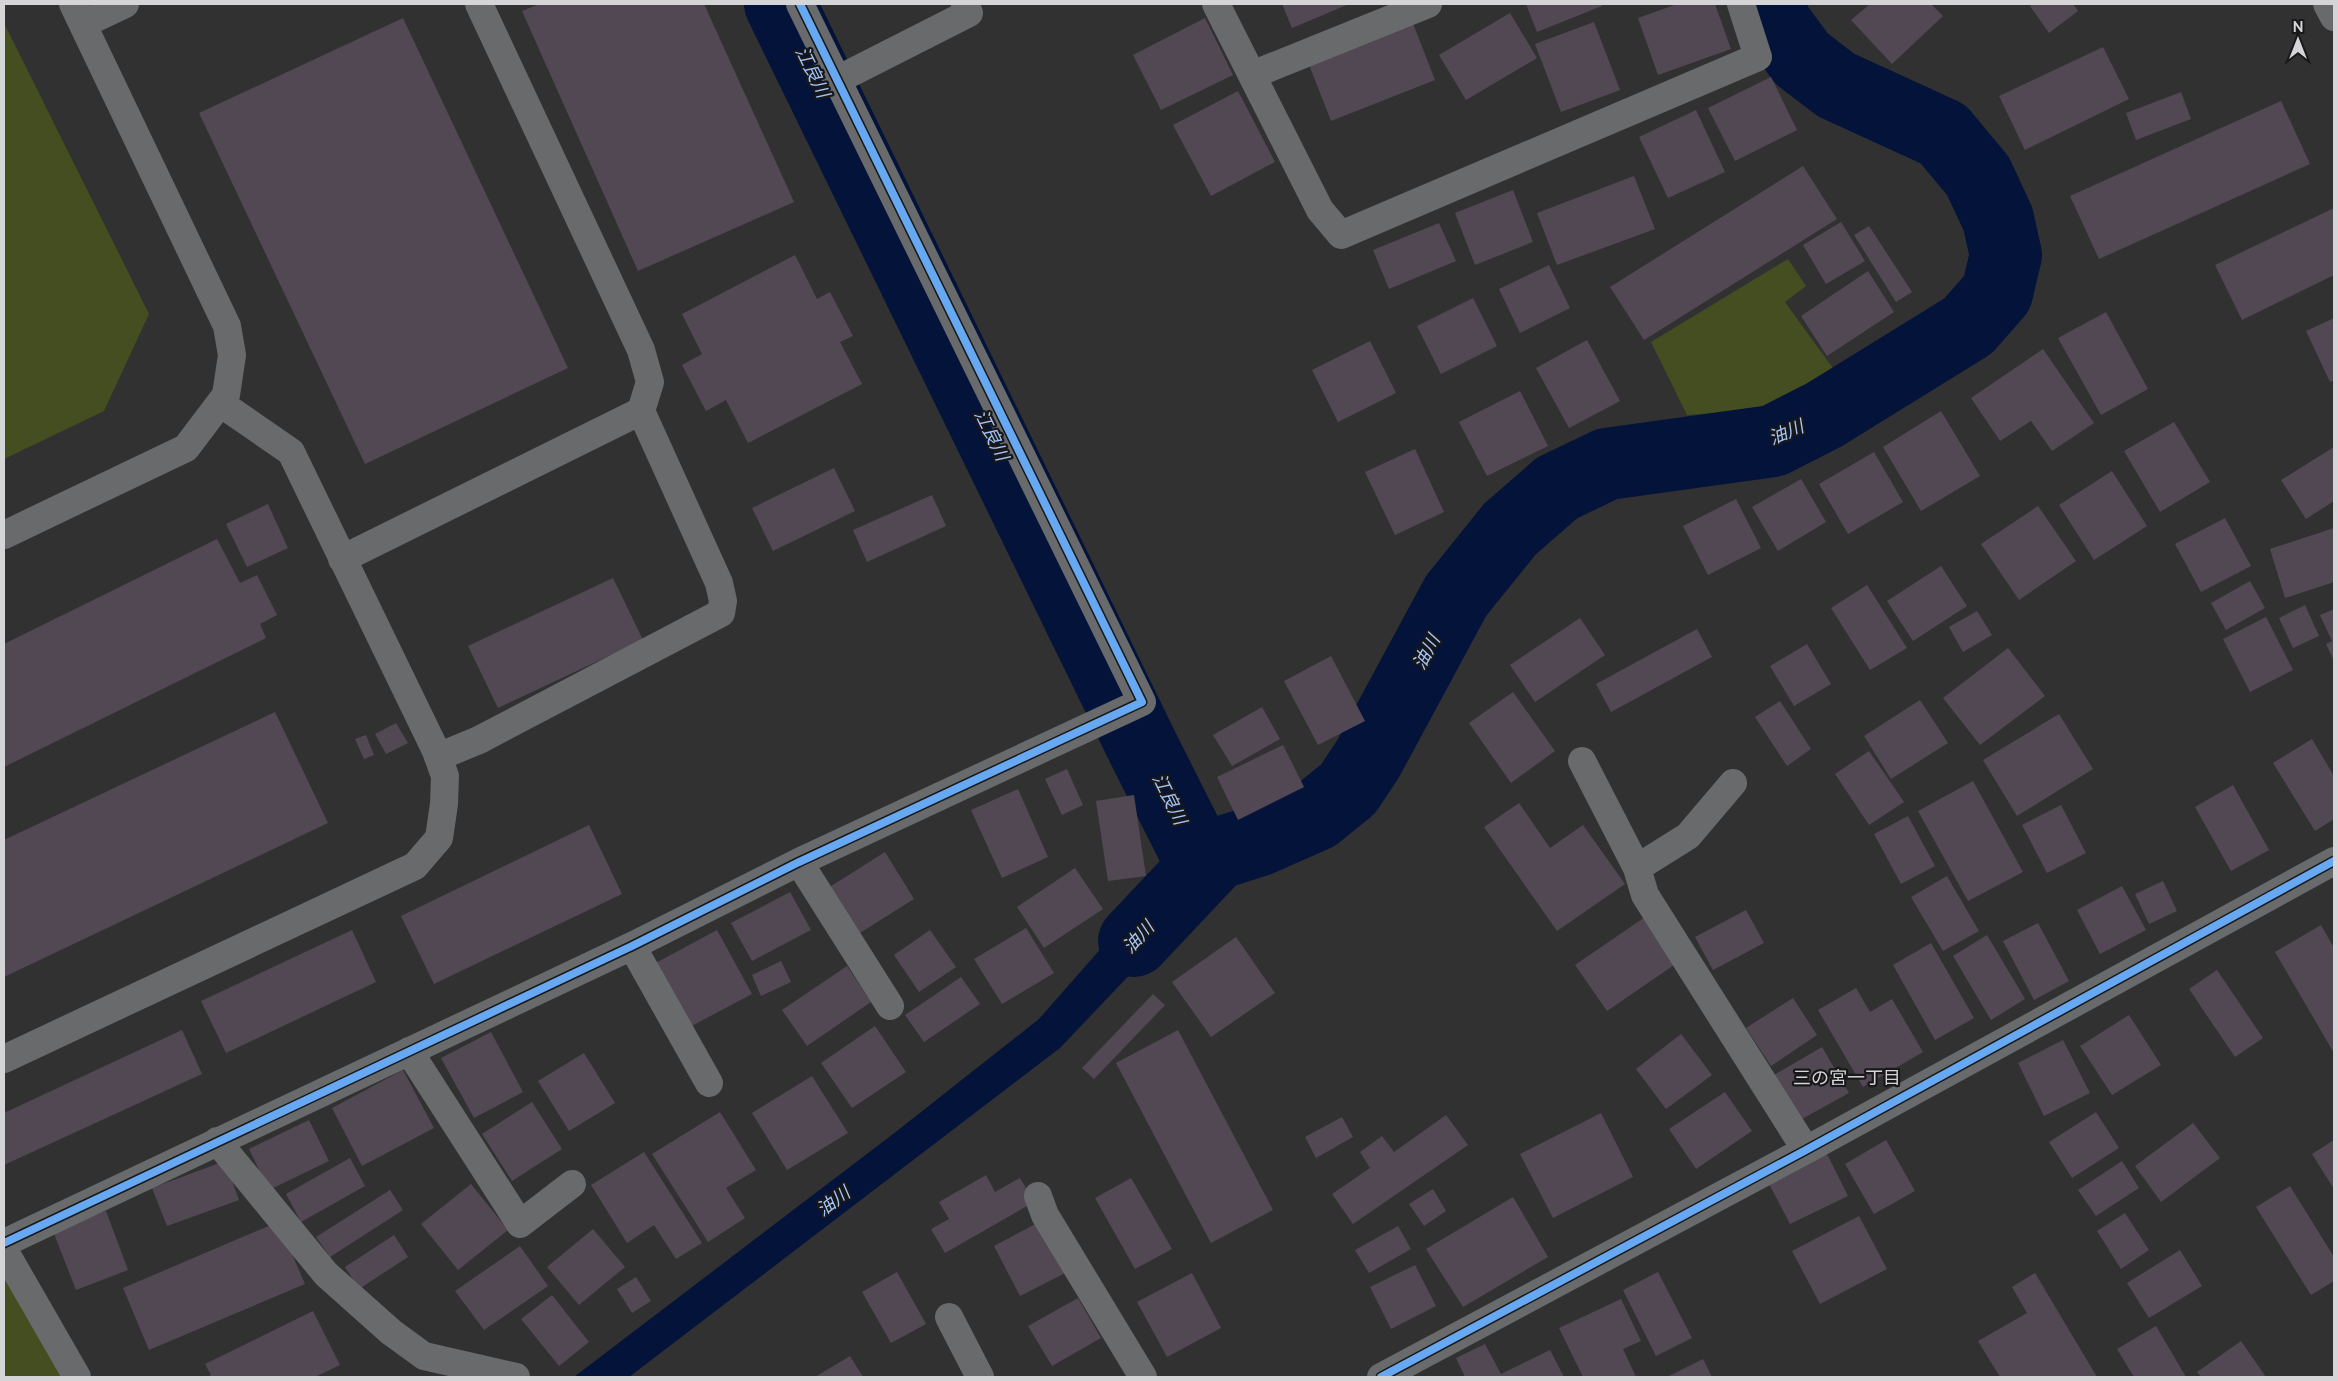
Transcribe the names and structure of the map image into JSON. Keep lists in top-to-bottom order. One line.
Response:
{"districts":["三の宮一丁目"],"water":["江良川","油川"],"north":"top"}
